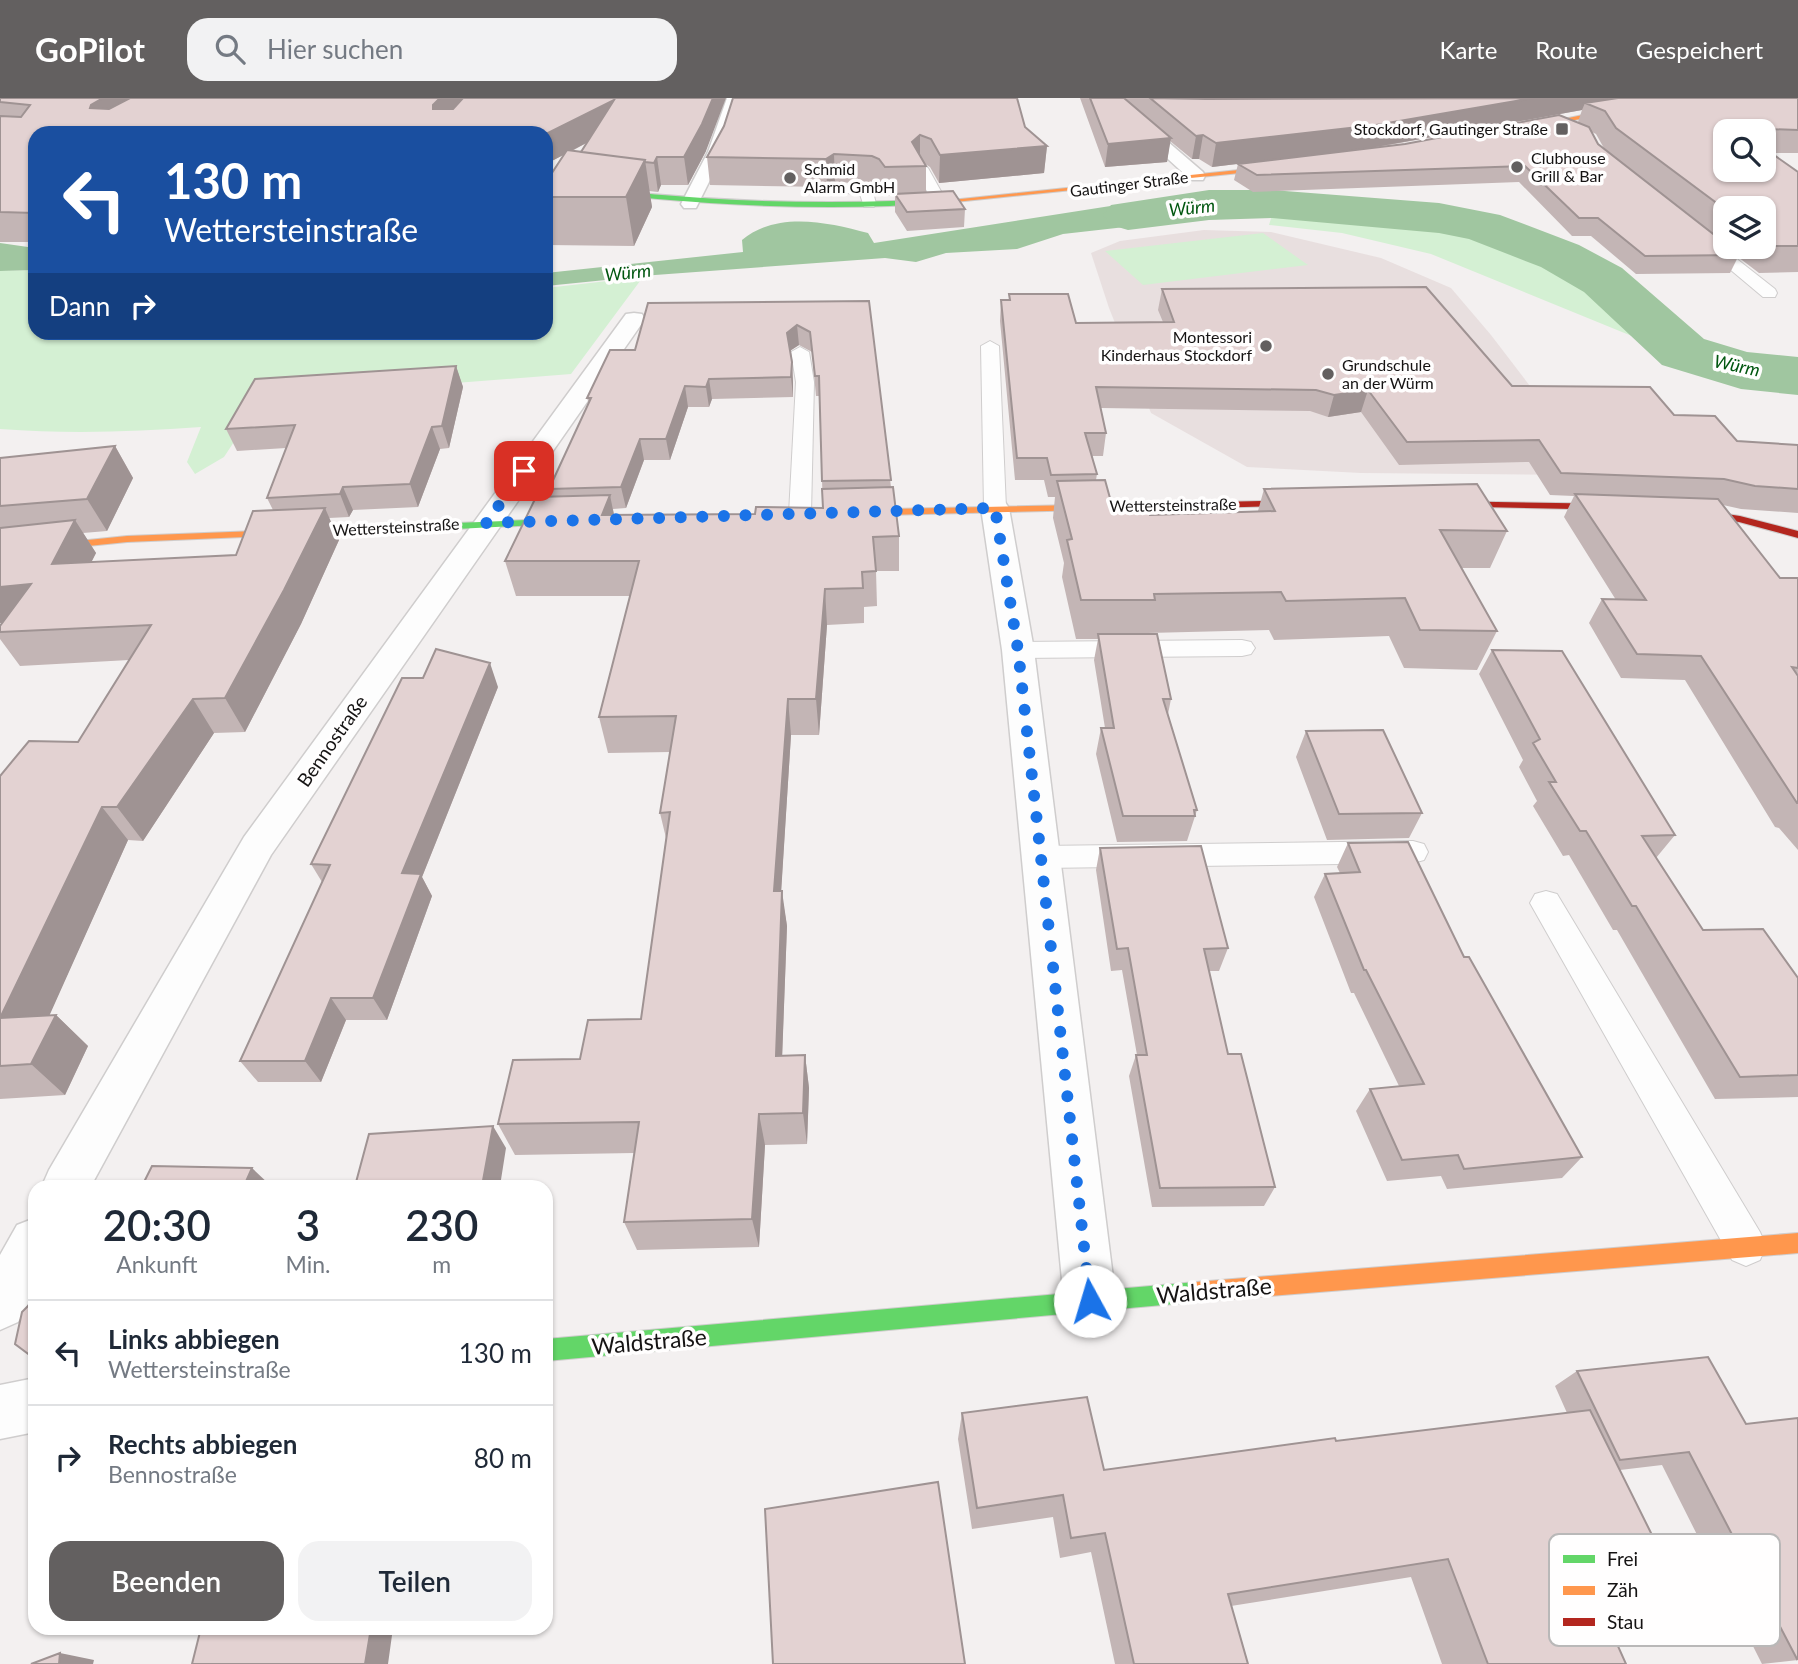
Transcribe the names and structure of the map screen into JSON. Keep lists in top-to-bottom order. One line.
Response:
{"streets":{"street":["Gautinger Straße","Wettersteinstraße","Bennostraße","Waldstraße"]},"crossings":[["Wettersteinstraße","Bennostraße"]],"water":["Würm"],"places":{"transit":["Stockdorf, Gautinger Straße"],"other":["Clubhouse Grill & Bar","Schmid Alarm GmbH","Montessori Kinderhaus Stockdorf","Grundschule an der Würm"]},"legend":["Frei","Zäh","Stau"],"page":{"header":"GoPilot","search":"Hier suchen","nav":["Karte","Route","Gespeichert"],"turn":["130 m","Wettersteinstraße"],"then":"Dann","eta":["20:30","Ankunft","3","Min.","230","m"],"list":[{"name":"Links abbiegen","note":"Wettersteinstraße","value":"130 m"},{"name":"Rechts abbiegen","note":"Bennostraße","value":"80 m"}],"buttons":["Beenden","Teilen"]}}
